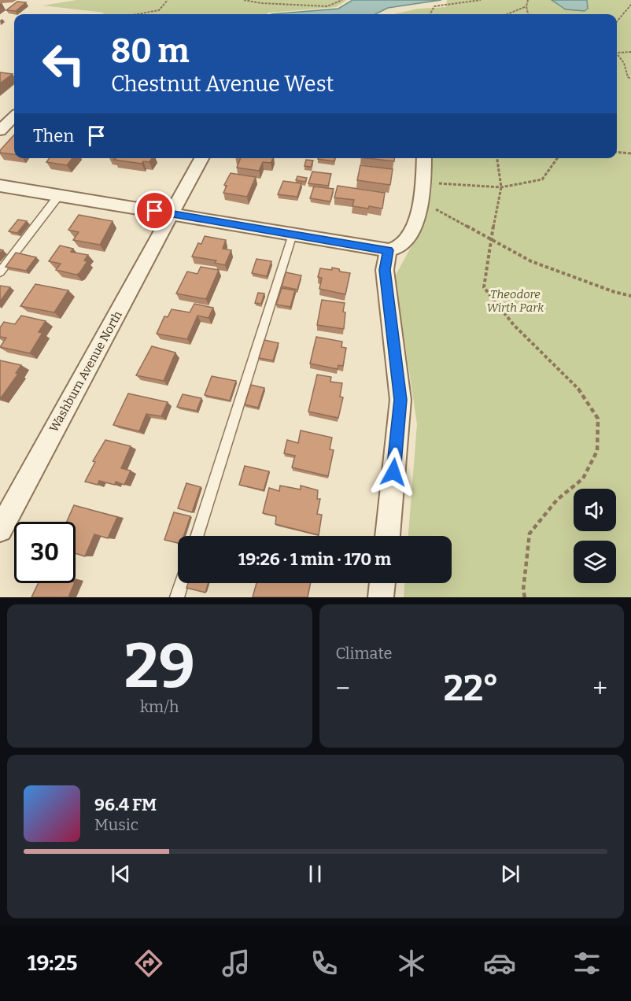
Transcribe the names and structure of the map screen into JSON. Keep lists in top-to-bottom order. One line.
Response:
{"streets":{"street":["Washburn Avenue North"]},"parks":["Theodore Wirth Park"],"page":{"turn":["80 m","Chestnut Avenue West"],"then":"Then","limit":"30","trip":"19:26 · 1 min · 170 m","tile":[["29","km/h"],"Climate"],"heat":["−","22°","+"],"song":["96.4 FM","Music"],"tabs":"19:25"}}
